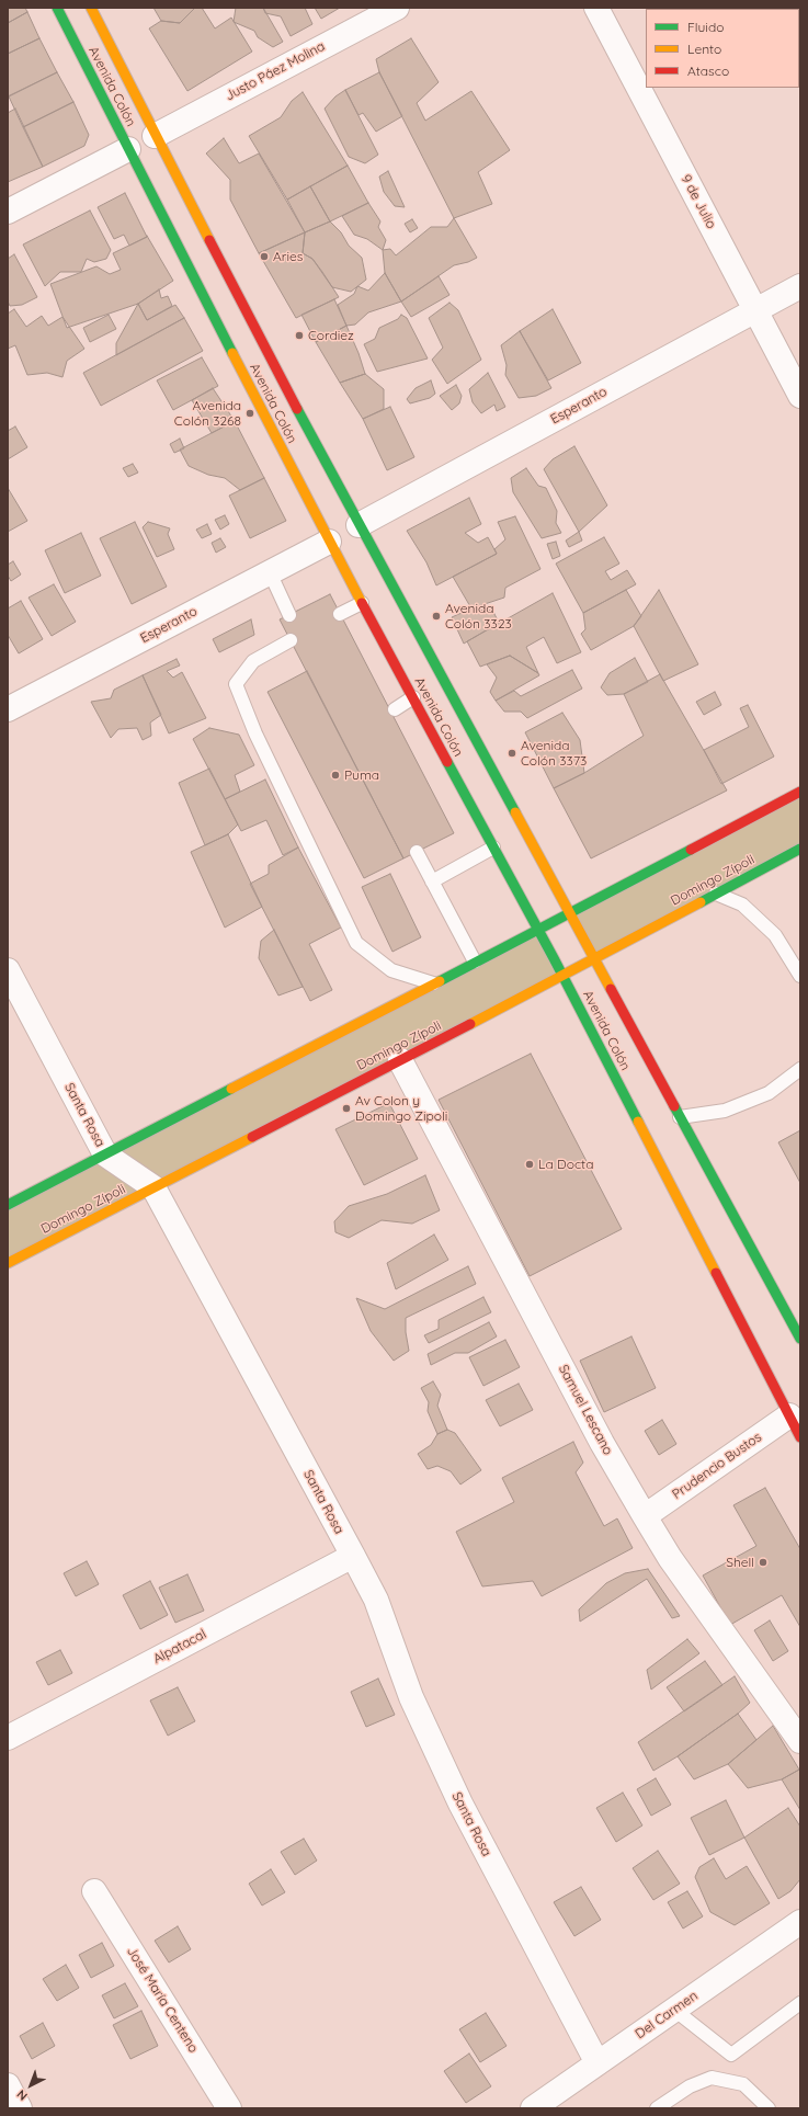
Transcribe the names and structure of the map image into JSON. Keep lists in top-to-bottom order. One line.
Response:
{"streets":{"main road":["Avenida Colón","Domingo Zípoli"],"street":["Justo Páez Molina","9 de Julio","Esperanto","Santa Rosa","Samuel Lescano","Prudencio Bustos","Alpatacal","José María Centeno","Del Carmen"]},"crossings":[["Justo Páez Molina","Avenida Colón"],["Avenida Colón","Esperanto"],["Avenida Colón","Domingo Zípoli"],["Avenida Colón","Prudencio Bustos"],["9 de Julio","Esperanto"],["Domingo Zípoli","Santa Rosa"],["Domingo Zípoli","Samuel Lescano"],["Santa Rosa","Alpatacal"],["Santa Rosa","Del Carmen"],["Samuel Lescano","Prudencio Bustos"]],"places":["Aries","Cordiez","Avenida Colón 3268","Avenida Colón 3323","Avenida Colón 3373","Puma","Av Colon y Domingo Zipoli","La Docta","Shell"],"legend":["Fluido","Lento","Atasco"],"north":"bottom left"}
